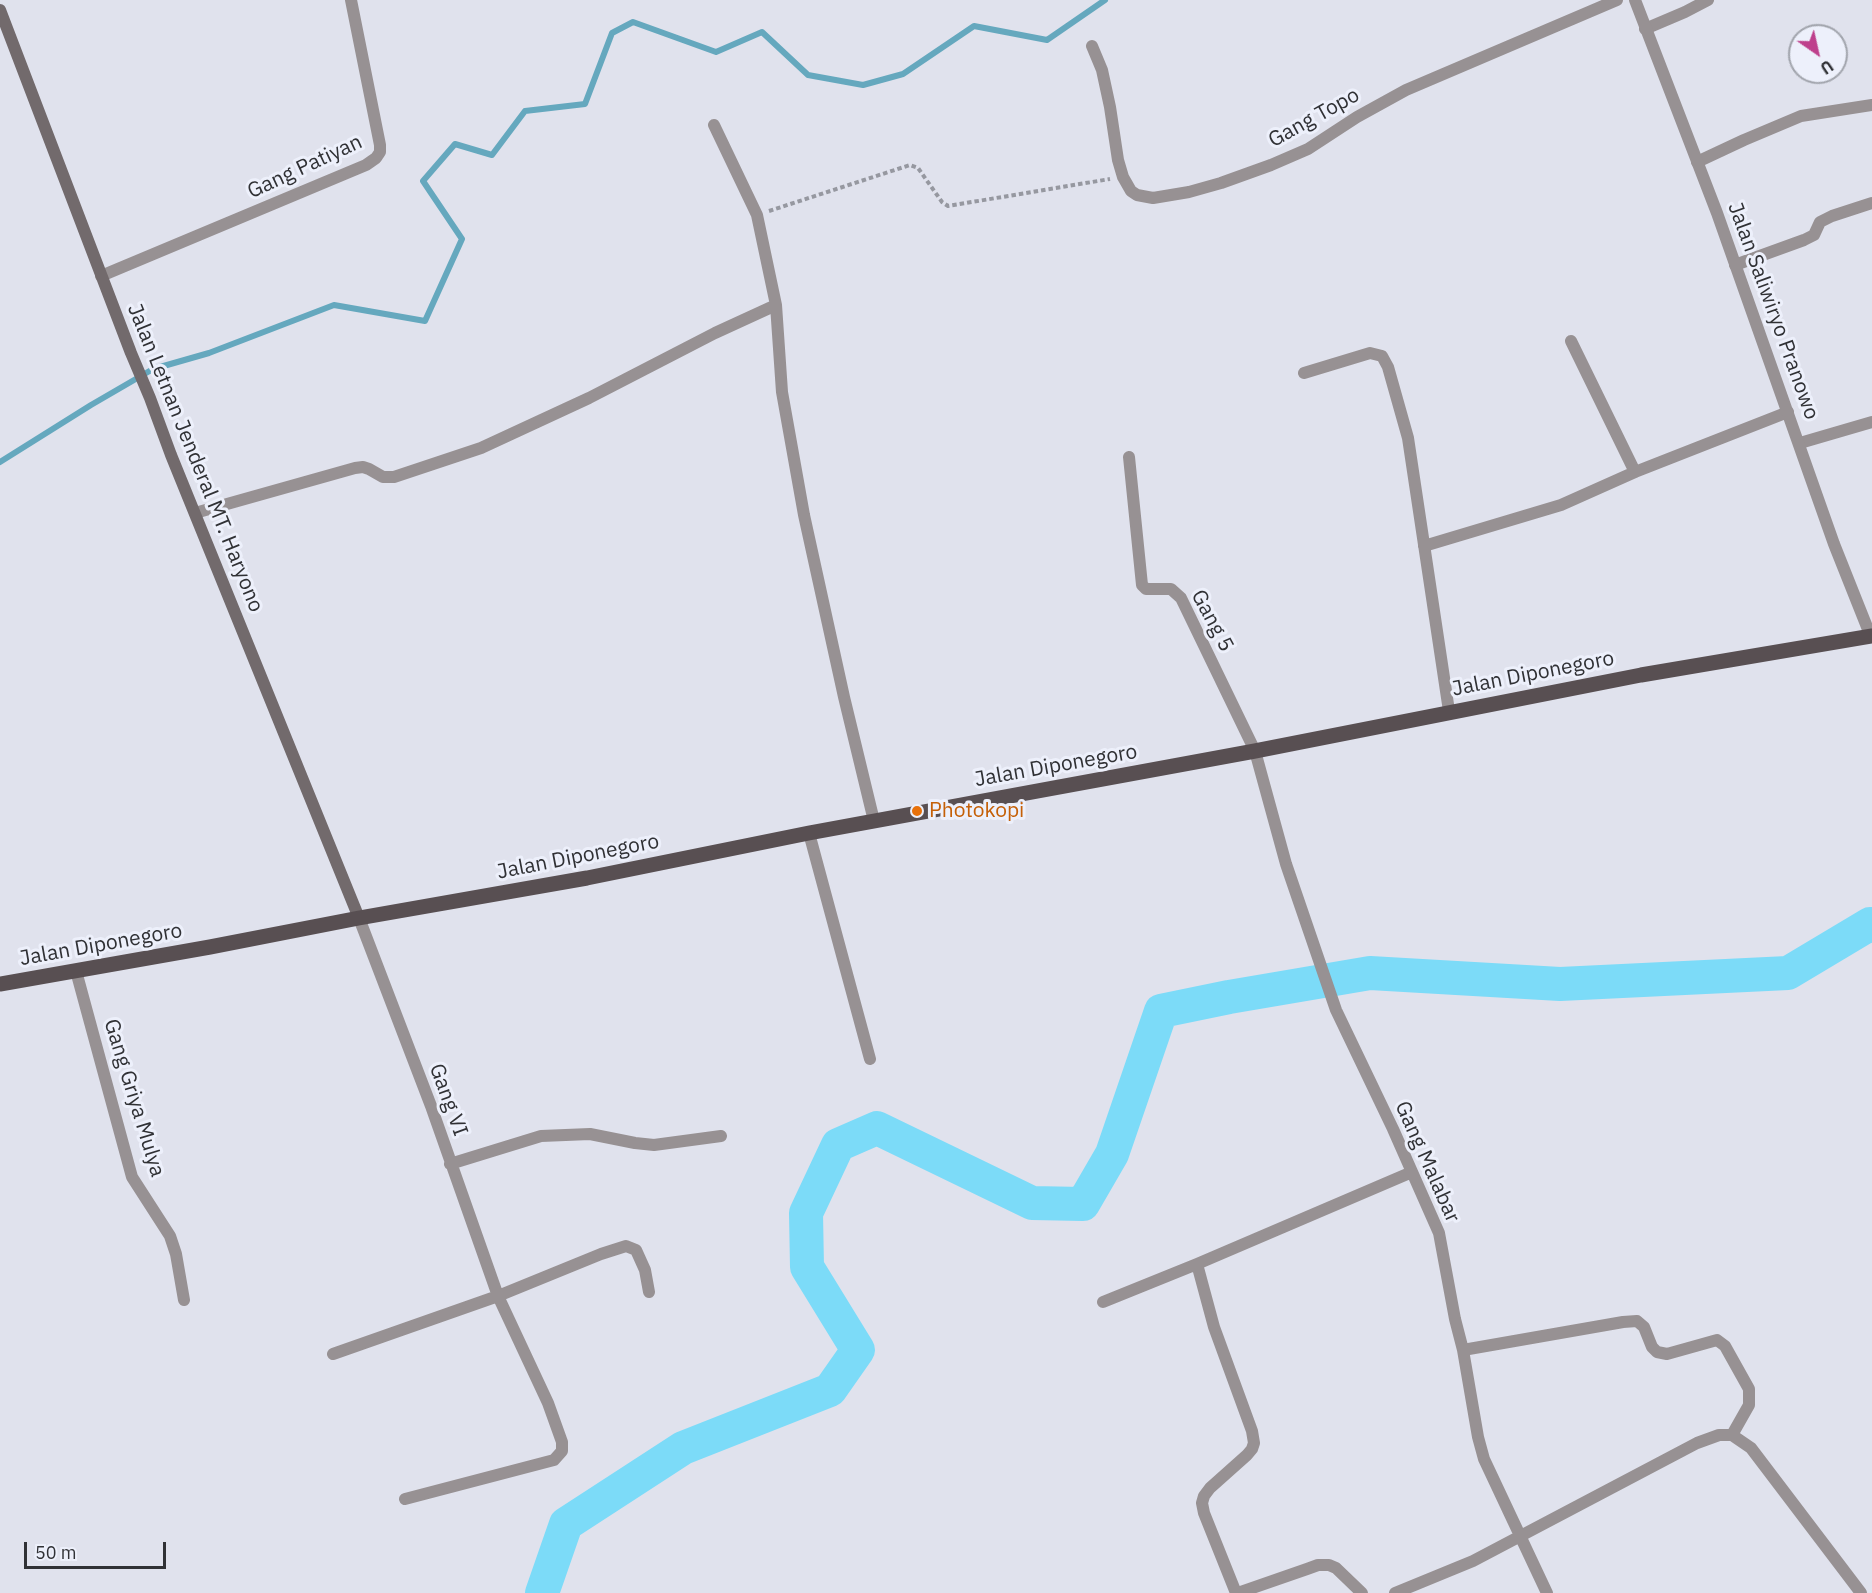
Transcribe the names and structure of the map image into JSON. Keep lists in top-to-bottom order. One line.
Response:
{"streets":{"main road":["Jalan Letnan Jenderal MT. Haryono","Jalan Diponegoro"],"street":["Gang Topo","Gang Patiyan","Jalan Saliwiryo Pranowo","Gang 5","Gang Griya Mulya","Gang VI","Gang Malabar"]},"crossings":[["Gang Patiyan","Jalan Letnan Jenderal MT. Haryono"],["Jalan Saliwiryo Pranowo","Jalan Diponegoro"],["Jalan Letnan Jenderal MT. Haryono","Jalan Diponegoro"],["Jalan Letnan Jenderal MT. Haryono","Gang VI"],["Gang 5","Jalan Diponegoro"],["Gang 5","Gang Malabar"],["Jalan Diponegoro","Gang Griya Mulya"],["Jalan Diponegoro","Gang VI"],["Jalan Diponegoro","Gang Malabar"]],"places":["Photokopi"],"scale_bar":"50 m","north":"bottom right"}
